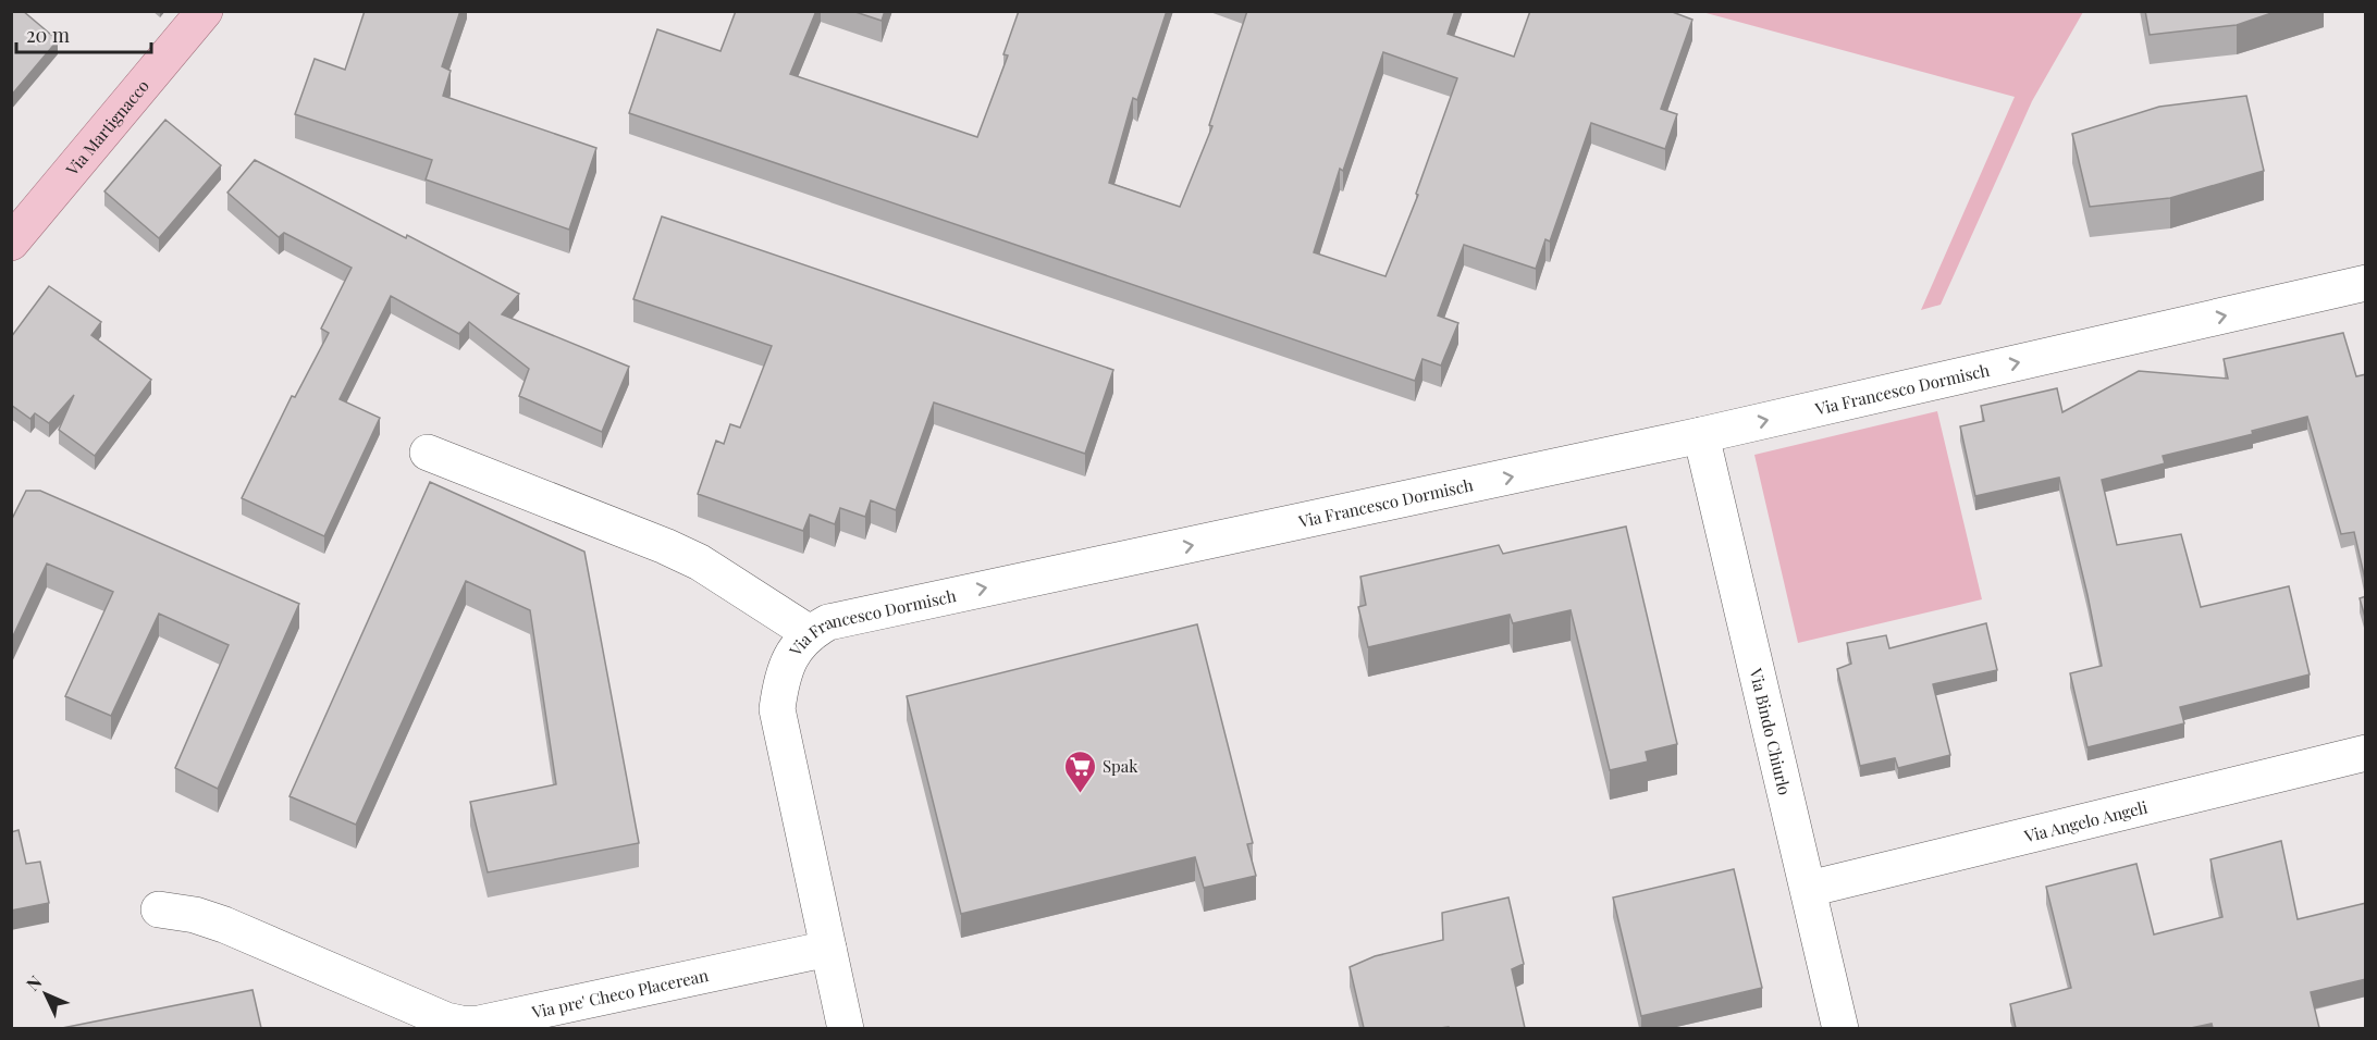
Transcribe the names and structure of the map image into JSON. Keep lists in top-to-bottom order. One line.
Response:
{"streets":{"main road":["Via Martignacco"],"street":["Via Francesco Dormisch","Via Bindo Chiurlo","Via Angelo Angeli","Via pre' Checo Placerean"]},"crossings":[["Via Francesco Dormisch","Via Bindo Chiurlo"],["Via Francesco Dormisch","Via pre' Checo Placerean"],["Via Bindo Chiurlo","Via Angelo Angeli"]],"one_way":["Via Francesco Dormisch"],"places":{"supermarket":["Spak"]},"scale_bar":"20 m","north":"top left"}
